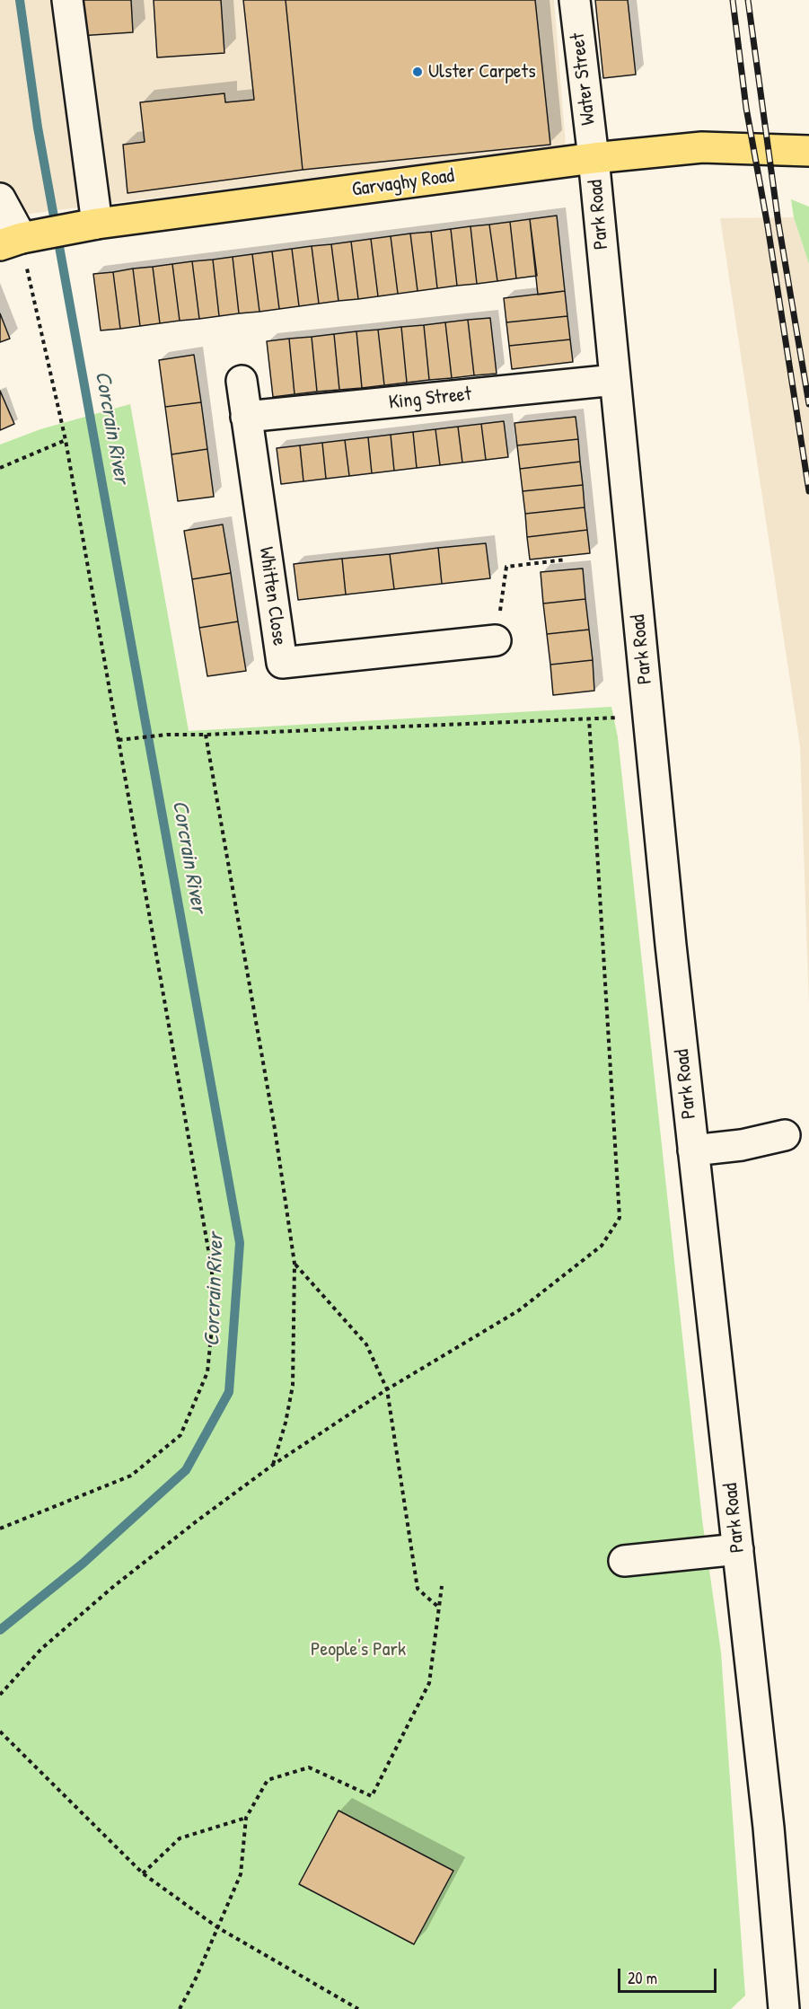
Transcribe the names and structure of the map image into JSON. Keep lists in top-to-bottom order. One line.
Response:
{"streets":{"main road":["Garvaghy Road"],"street":["Water Street","Park Road","King Street","Whitten Close"]},"crossings":[["Water Street","Garvaghy Road"],["Water Street","Park Road"],["Garvaghy Road","Park Road"],["Park Road","King Street"],["King Street","Whitten Close"]],"water":["Corcrain River"],"parks":["People's Park"],"places":["Ulster Carpets"],"scale_bar":"20 m"}
